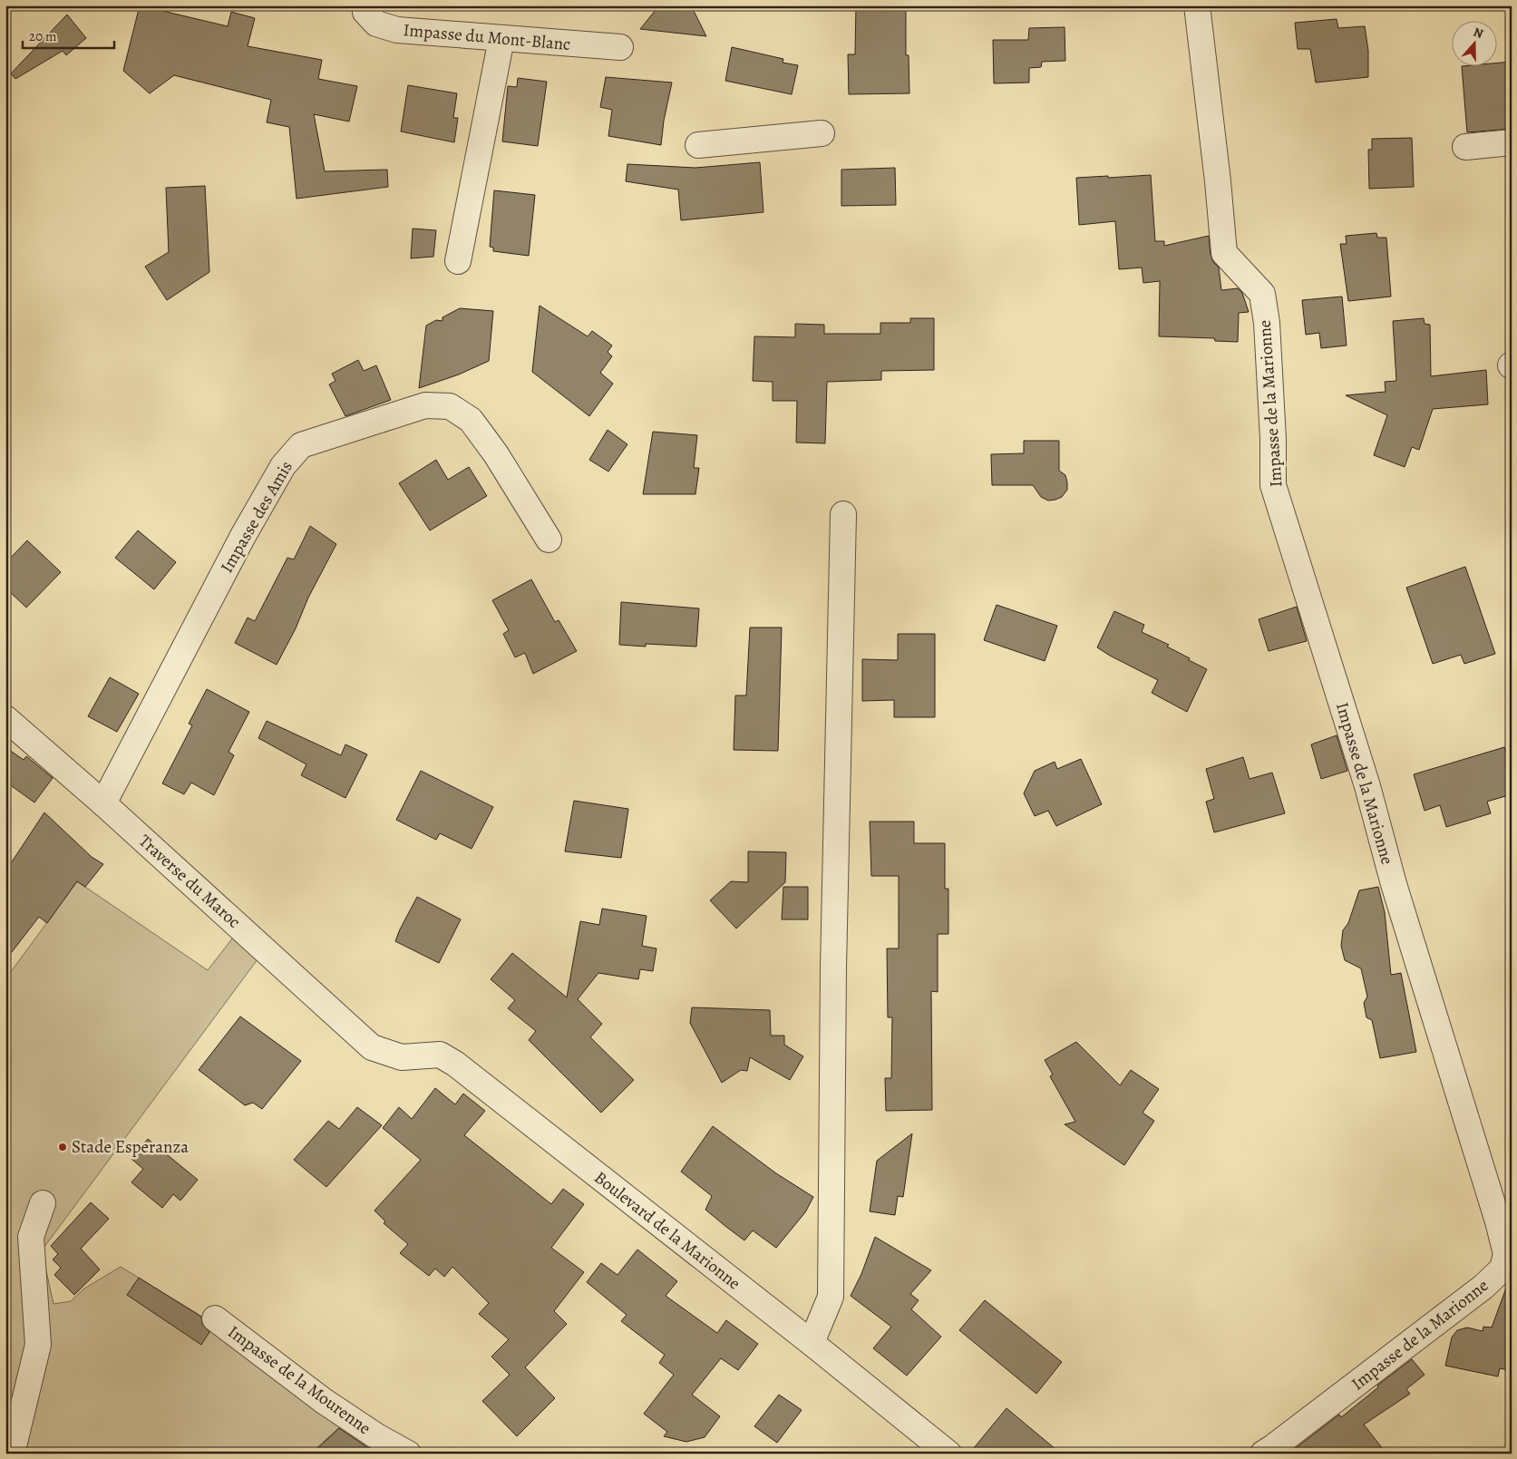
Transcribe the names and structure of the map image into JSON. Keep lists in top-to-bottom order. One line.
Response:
{"streets":{"street":["Impasse du Mont-Blanc","Impasse de la Marionne","Impasse des Amis","Traverse du Maroc","Boulevard de la Marionne","Impasse de la Mourenne"]},"crossings":[["Impasse des Amis","Traverse du Maroc"],["Traverse du Maroc","Boulevard de la Marionne"]],"places":["Stade Esperanza"],"scale_bar":"20 m","north":"top"}
